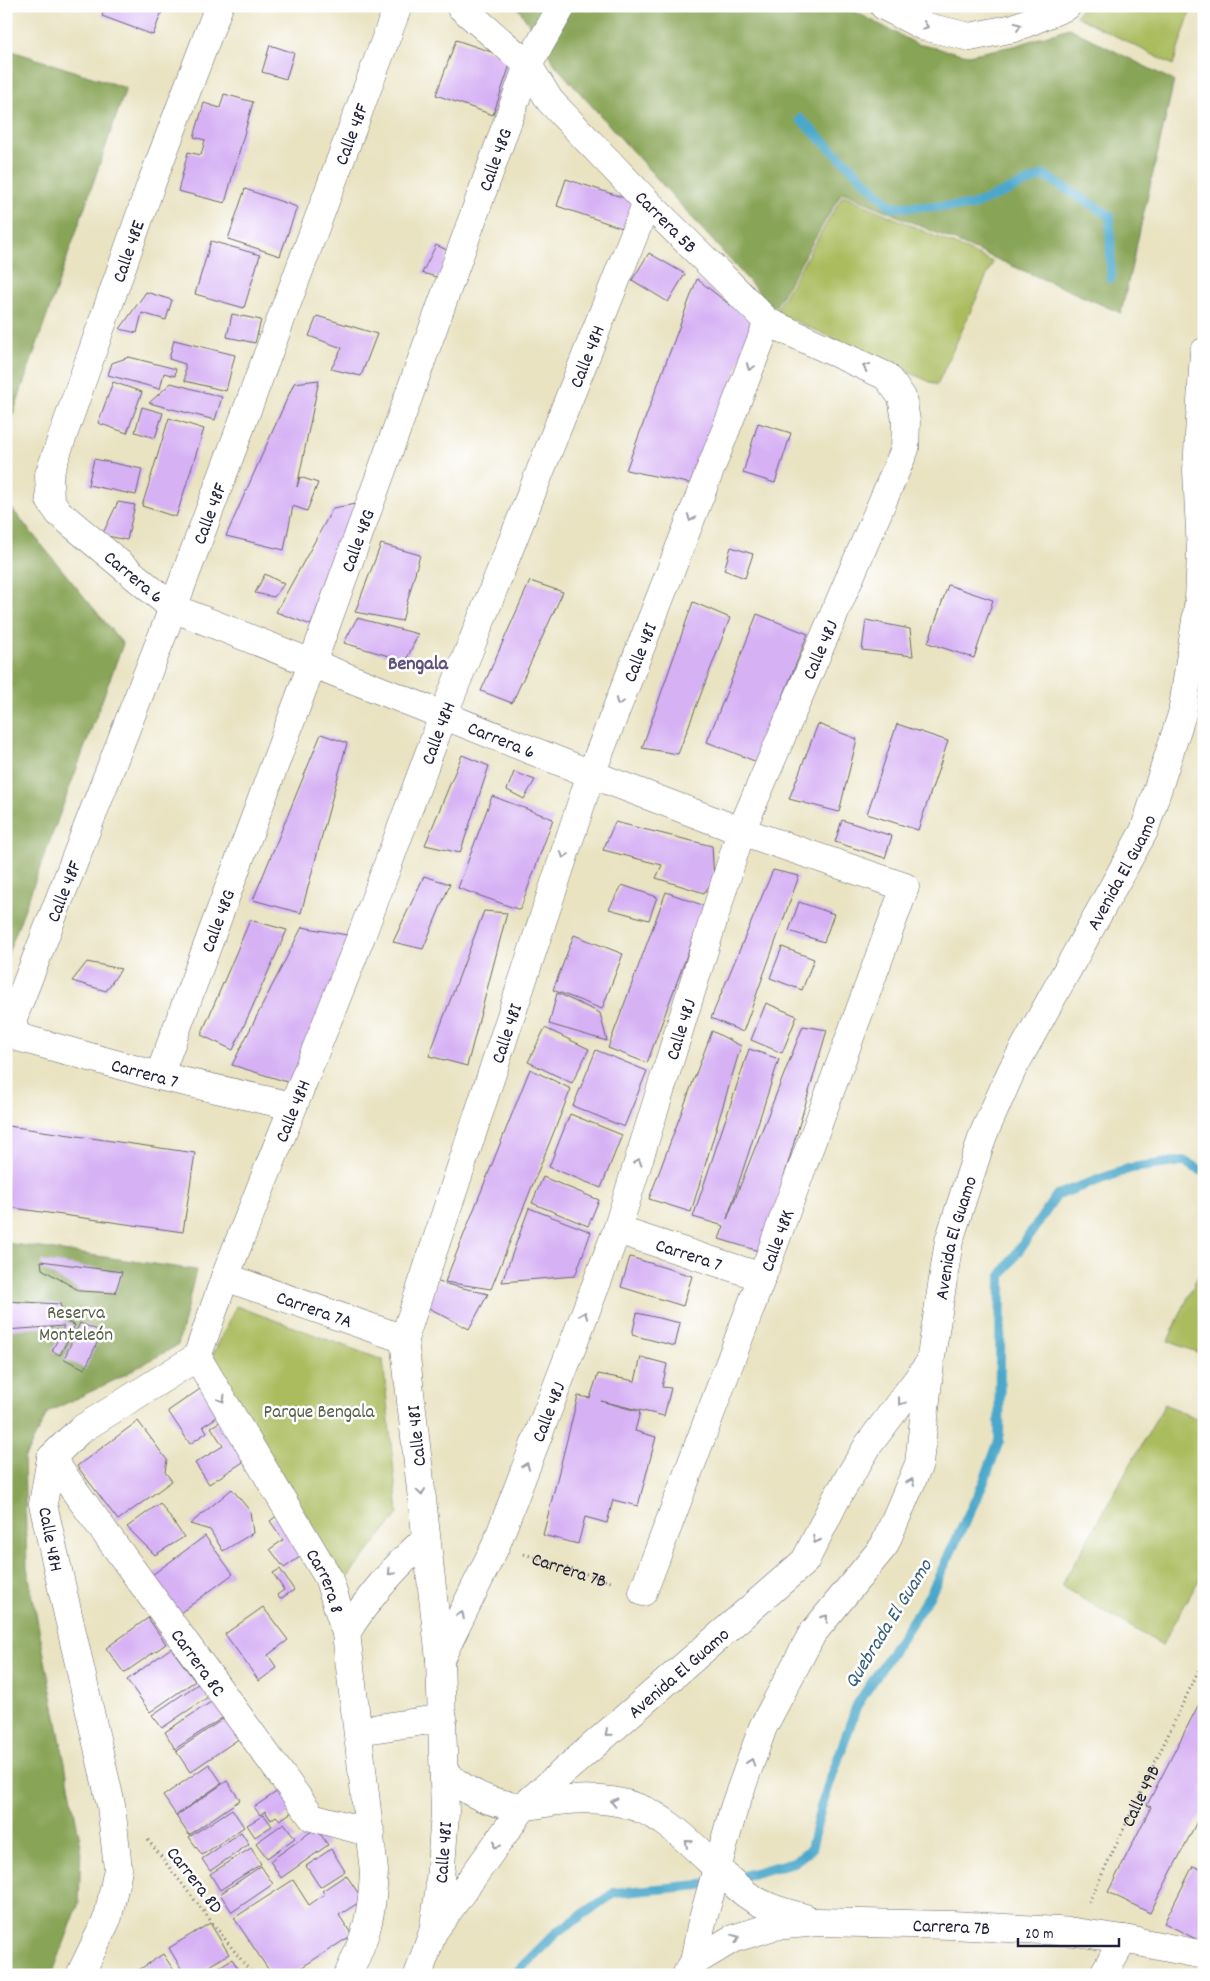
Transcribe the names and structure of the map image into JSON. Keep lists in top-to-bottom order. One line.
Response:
{"streets":{"street":["Calle 48F","Calle 48G","Carrera 5B","Calle 48E","Calle 48H","Carrera 6","Calle 48J","Calle 48I","Avenida El Guamo","Carrera 7","Calle 48K","Carrera 7A","Carrera 7B","Carrera 8","Carrera 8C"],"path":["Calle 49B","Carrera 8D"]},"crossings":[["Calle 48F","Carrera 6"],["Calle 48F","Carrera 7"],["Calle 48G","Carrera 5B"],["Calle 48G","Carrera 6"],["Calle 48G","Carrera 7"],["Carrera 5B","Calle 48H"],["Carrera 5B","Calle 48J"],["Carrera 5B","Calle 48I"],["Calle 48E","Carrera 6"],["Calle 48H","Carrera 6"],["Calle 48H","Carrera 7"],["Calle 48H","Carrera 7A"],["Calle 48H","Carrera 8"],["Calle 48H","Carrera 8C"],["Calle 48H","Carrera 8D"],["Carrera 6","Calle 48J"],["Carrera 6","Calle 48I"],["Carrera 6","Calle 48K"],["Calle 48J","Calle 48I"],["Calle 48J","Carrera 7"],["Calle 48J","Carrera 7B"],["Calle 48I","Avenida El Guamo"],["Calle 48I","Carrera 7A"],["Avenida El Guamo","Carrera 7B"],["Carrera 7","Calle 48K"],["Calle 48K","Carrera 7B"],["Carrera 7B","Calle 49B"],["Carrera 8","Carrera 8C"]],"one_way":["Calle 48J","Calle 48I","Carrera 8"],"districts":["Bengala"],"water":["Quebrada El Guamo"],"parks":["Reserva Monteleón","Parque Bengala"],"scale_bar":"20 m"}
